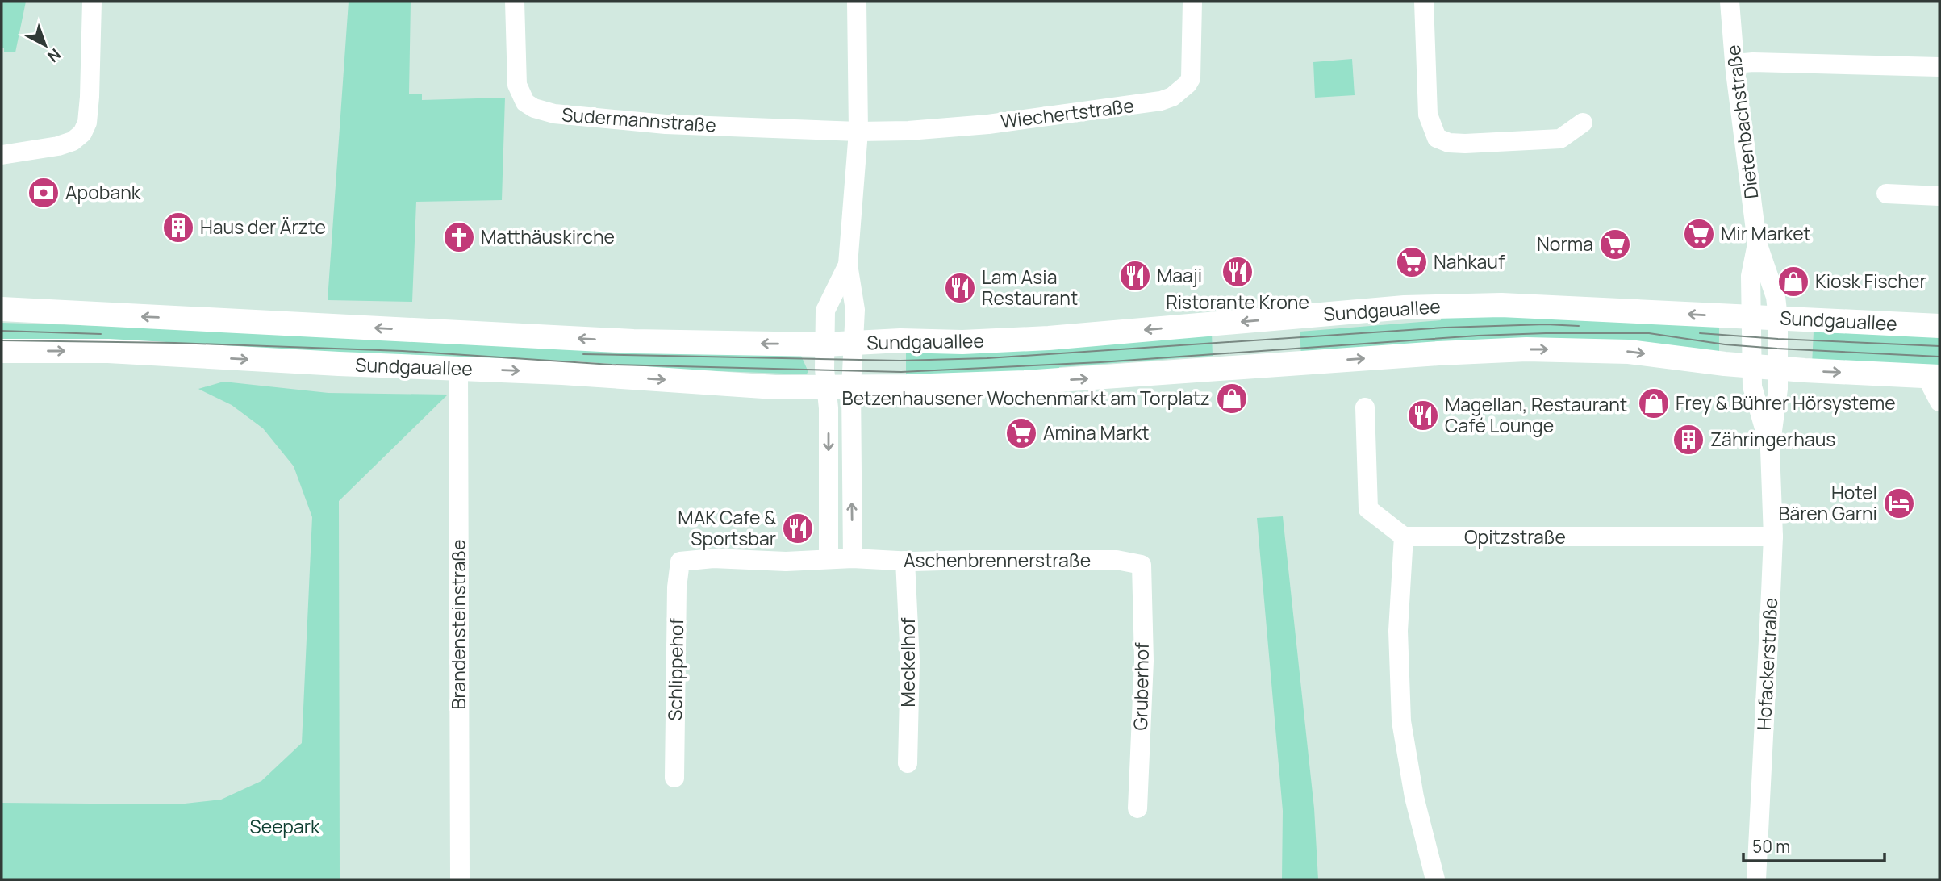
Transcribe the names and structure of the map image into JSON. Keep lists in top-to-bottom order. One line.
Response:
{"streets":{"street":["Wiechertstraße","Sudermannstraße","Dietenbachstraße","Sundgauallee","Opitzstraße","Aschenbrennerstraße","Brandensteinstraße","Meckelhof","Hofackerstraße","Schlippehof","Gruberhof"]},"crossings":[["Wiechertstraße","Sudermannstraße"],["Dietenbachstraße","Sundgauallee"],["Dietenbachstraße","Hofackerstraße"],["Sundgauallee","Brandensteinstraße"],["Sundgauallee","Hofackerstraße"],["Opitzstraße","Hofackerstraße"],["Aschenbrennerstraße","Meckelhof"],["Aschenbrennerstraße","Schlippehof"],["Aschenbrennerstraße","Gruberhof"]],"parks":["Seepark"],"places":{"bank":["Apobank"],"building":["Haus der Ärzte","Zähringerhaus"],"supermarket":["Mir Market","Norma","Nahkauf","Amina Markt"],"church":["Matthäuskirche"],"restaurant":["Ristorante Krone","Maaji","Lam Asia Restaurant","Magellan, Restaurant Café Lounge","MAK Cafe & Sportsbar"],"shop":["Kiosk Fischer","Betzenhausener Wochenmarkt am Torplatz","Frey & Bührer Hörsysteme"],"hotel":["Hotel Bären Garni"]},"scale_bar":"50 m","north":"bottom right"}
